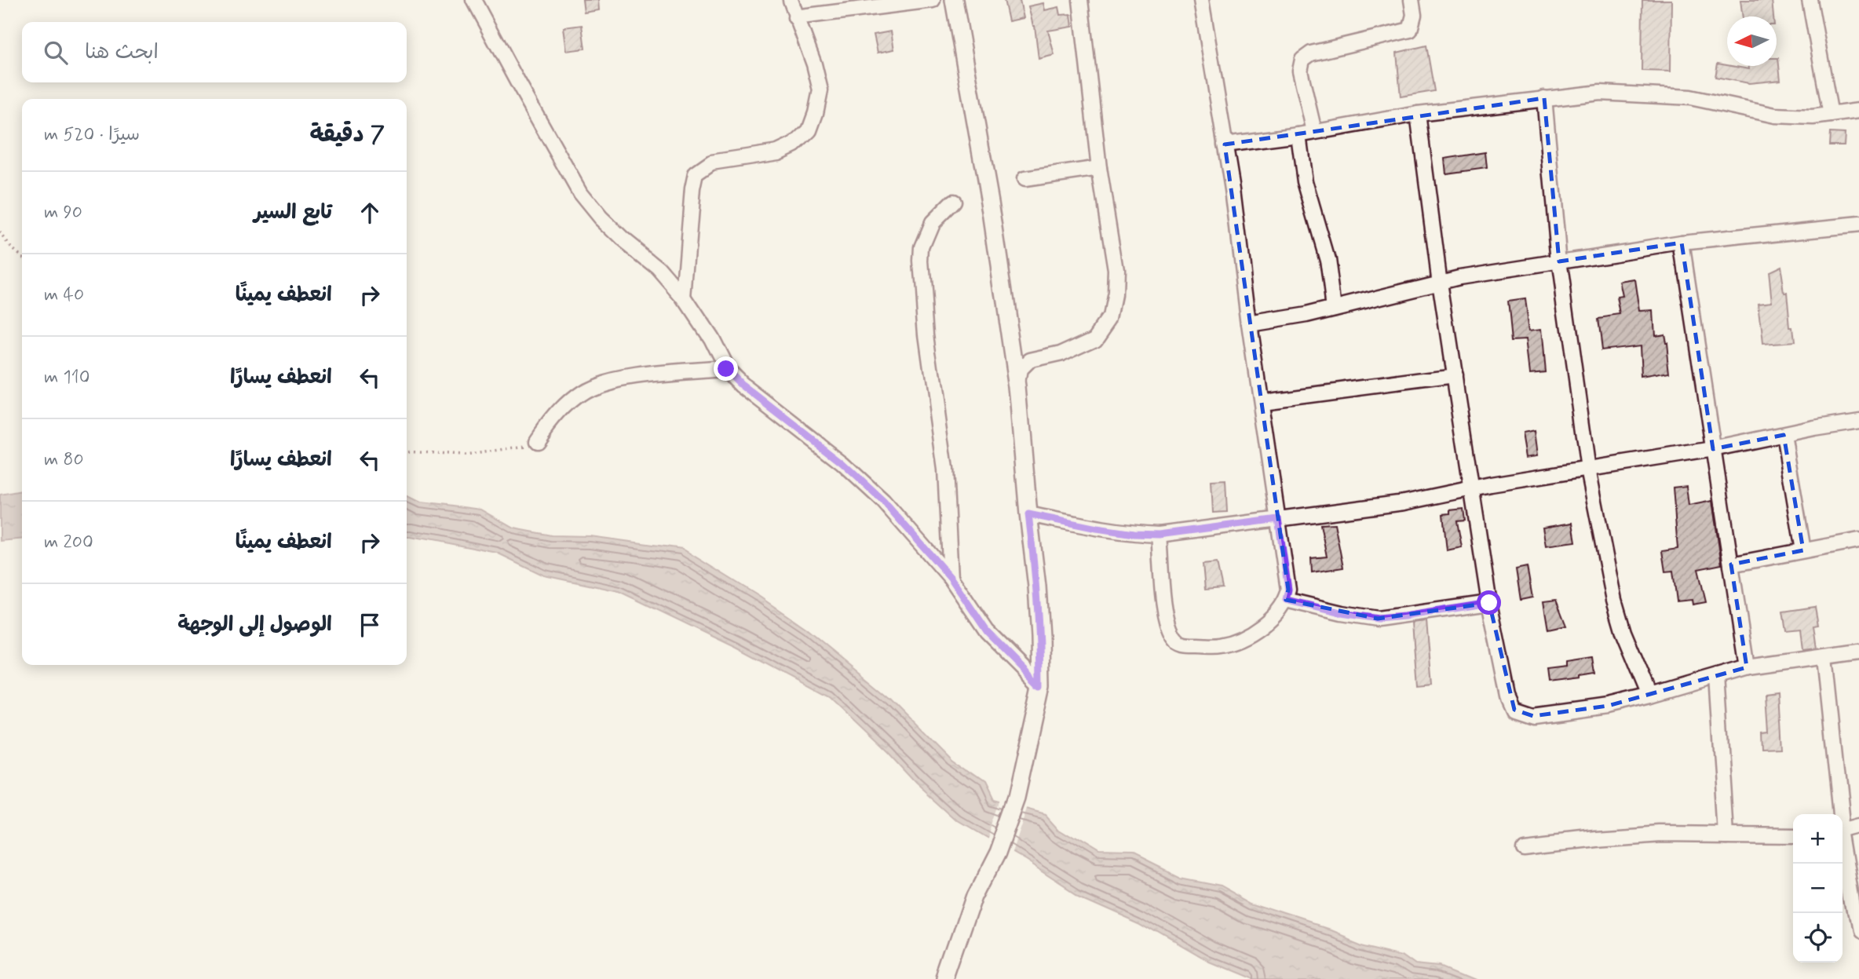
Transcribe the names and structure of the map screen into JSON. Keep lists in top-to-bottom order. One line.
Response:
{"north":"left","page":{"search":"ابحث هنا","heading":["7 دقيقة","سيرًا · 520 m"],"list":[["تابع السير","90 m"],["انعطف يمينًا","40 m"],["انعطف يسارًا","110 m"],["انعطف يسارًا","80 m"],["انعطف يمينًا","200 m"],"الوصول إلى الوجهة"],"map_buttons":["+","−"]}}
